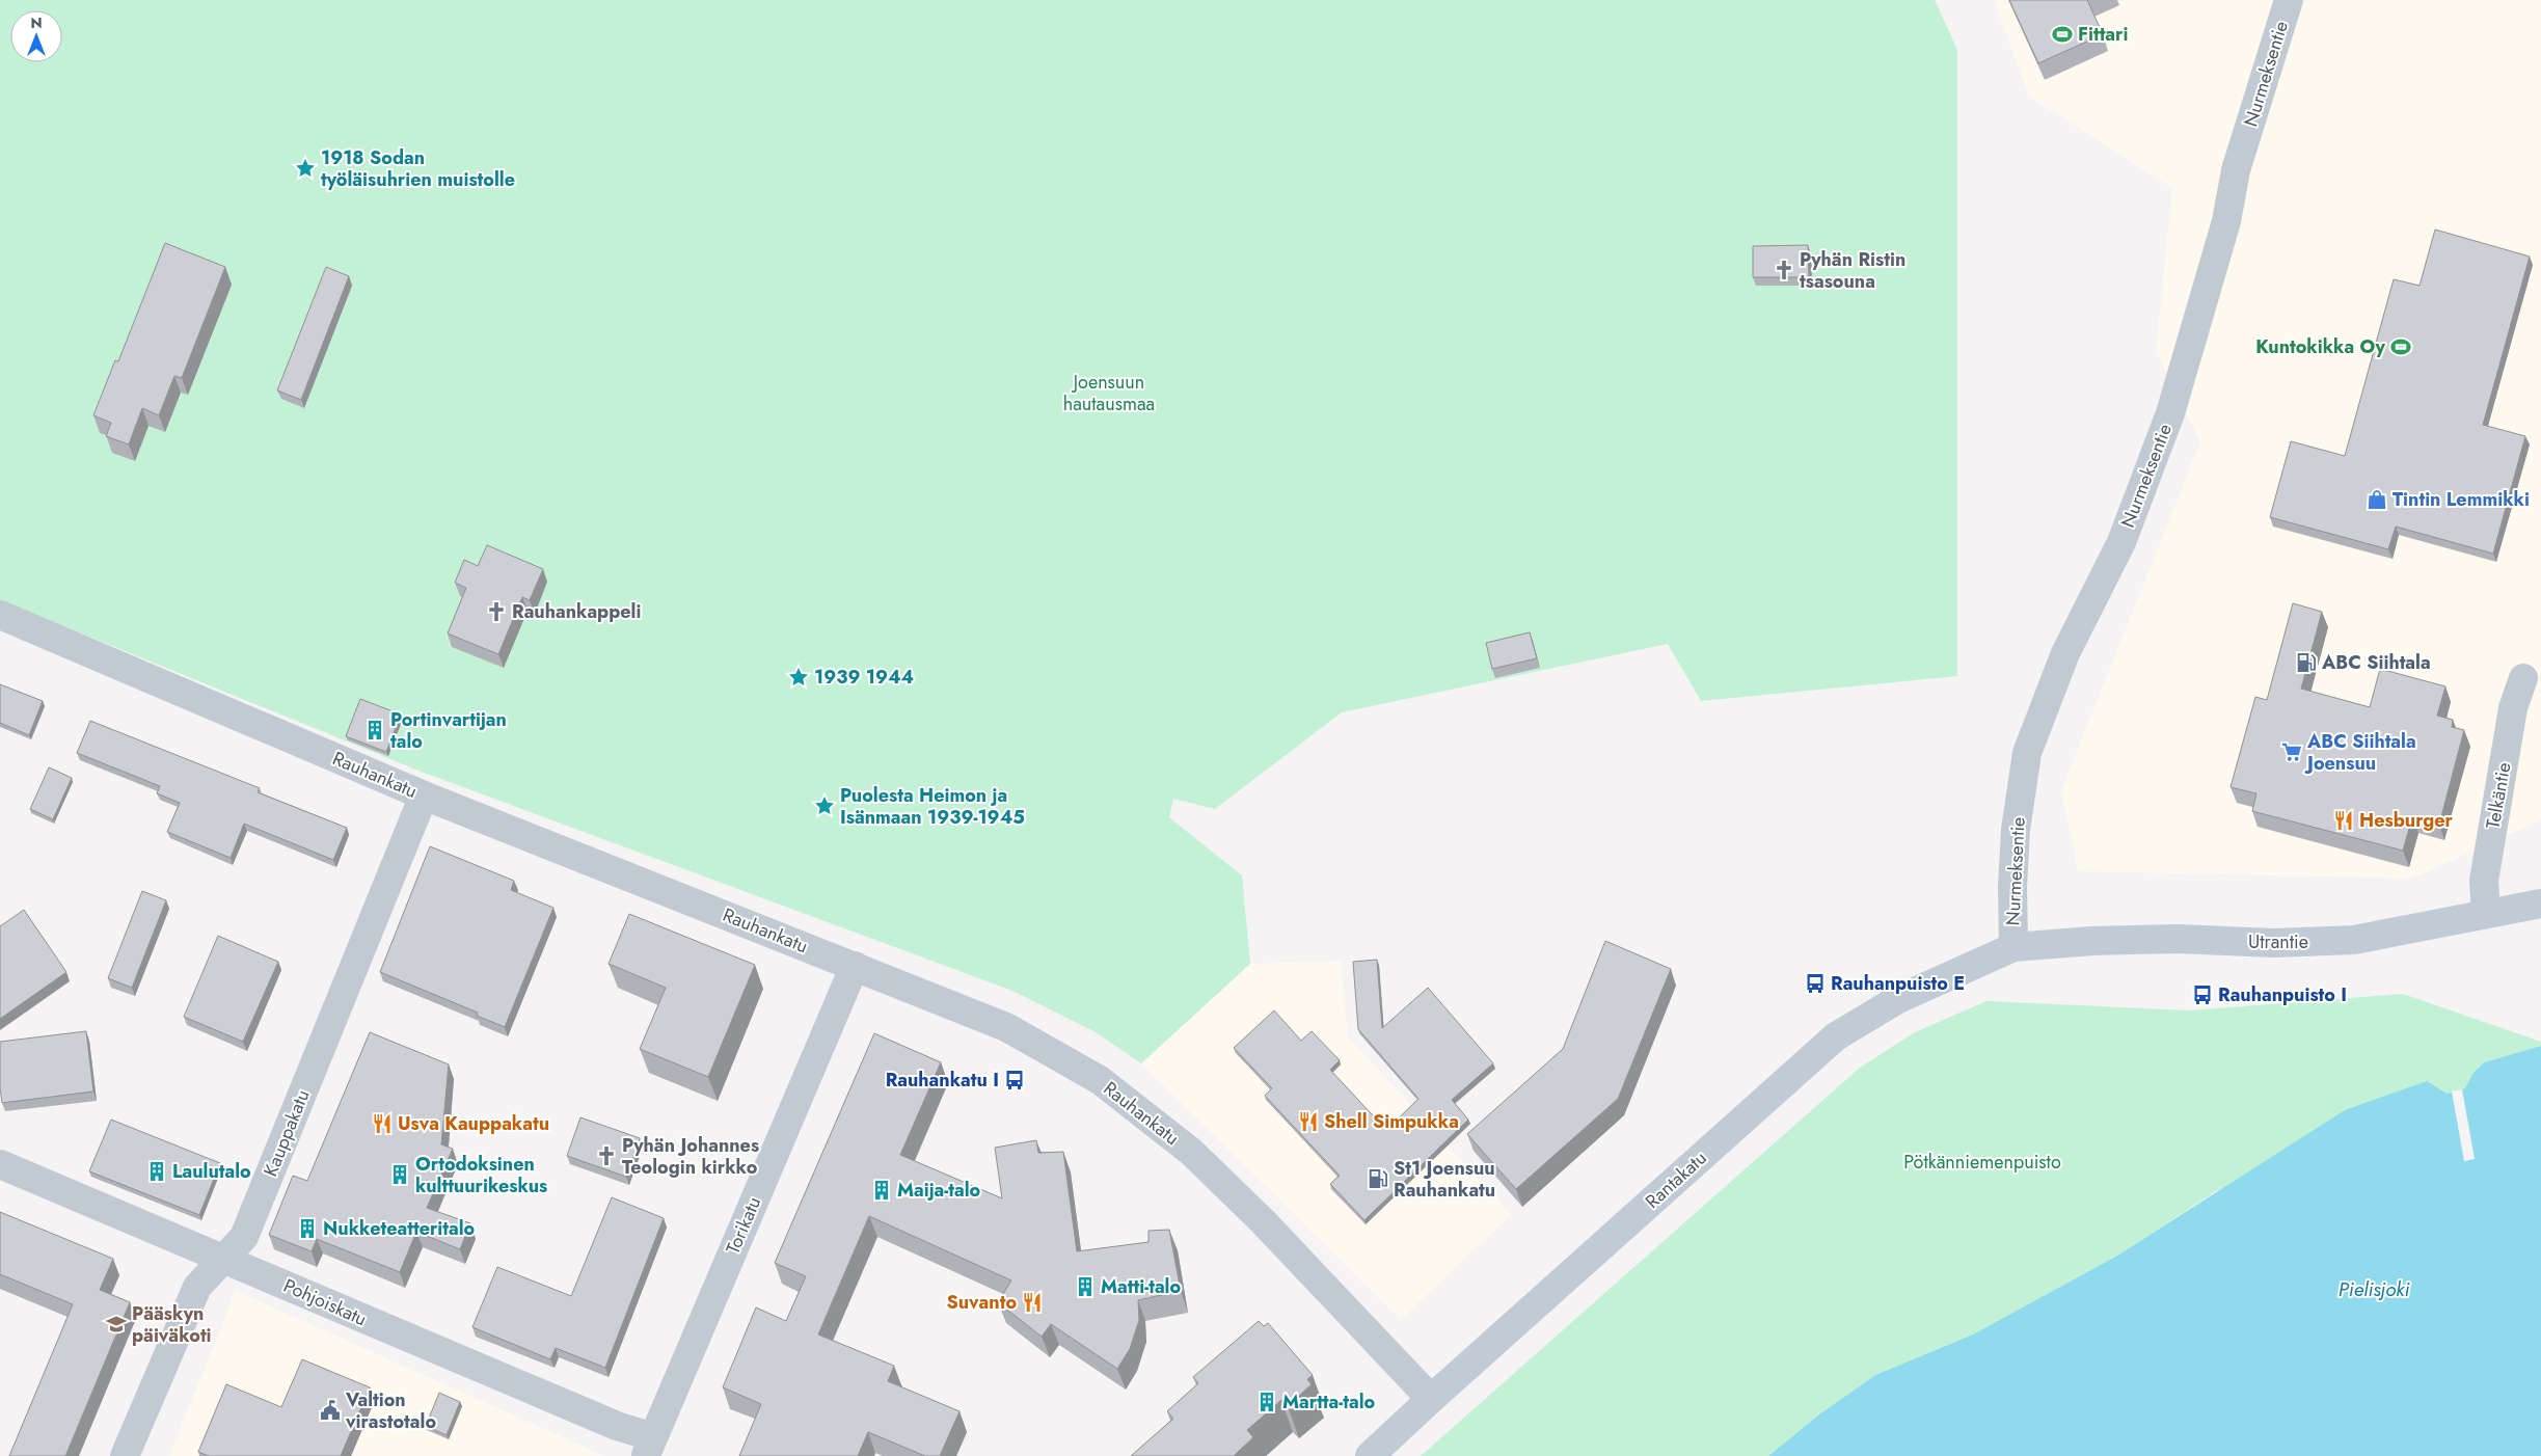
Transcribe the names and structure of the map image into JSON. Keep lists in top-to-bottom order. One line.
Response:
{"streets":{"main road":["Utrantie","Rantakatu"],"street":["Nurmeksentie","Rauhankatu","Telkäntie","Kauppakatu","Torikatu","Pohjoiskatu"]},"crossings":[["Nurmeksentie","Utrantie"],["Nurmeksentie","Rantakatu"],["Rauhankatu","Kauppakatu"],["Rauhankatu","Rantakatu"],["Rauhankatu","Torikatu"],["Telkäntie","Utrantie"],["Utrantie","Rantakatu"],["Kauppakatu","Pohjoiskatu"],["Torikatu","Pohjoiskatu"]],"water":["Pielisjoki"],"parks":["Joensuun hautausmaa","Pötkänniemenpuisto"],"places":{"sports":["Fittari","Kuntokikka Oy"],"place":["1918 Sodan työläisuhrien muistolle","1939 1944","Puolesta Heimon ja Isänmaan 1939-1945"],"church":["Pyhän Ristin tsasouna","Rauhankappeli","Pyhän Johannes Teologin kirkko"],"shop":["Tintin Lemmikki"],"fuel station":["ABC Siihtala","St1 Joensuu Rauhankatu"],"building":["Portinvartijan talo","Laulutalo","Ortodoksinen kulttuurikeskus","Maija-talo","Nukketeatteritalo","Matti-talo","Martta-talo"],"supermarket":["ABC Siihtala Joensuu"],"restaurant":["Hesburger","Shell Simpukka","Usva Kauppakatu","Suvanto"],"bus stop":["Rauhanpuisto E","Rauhanpuisto I","Rauhankatu I"],"school or university":["Pääskyn päiväkoti"],"public building":["Valtion virastotalo"]},"north":"top"}
